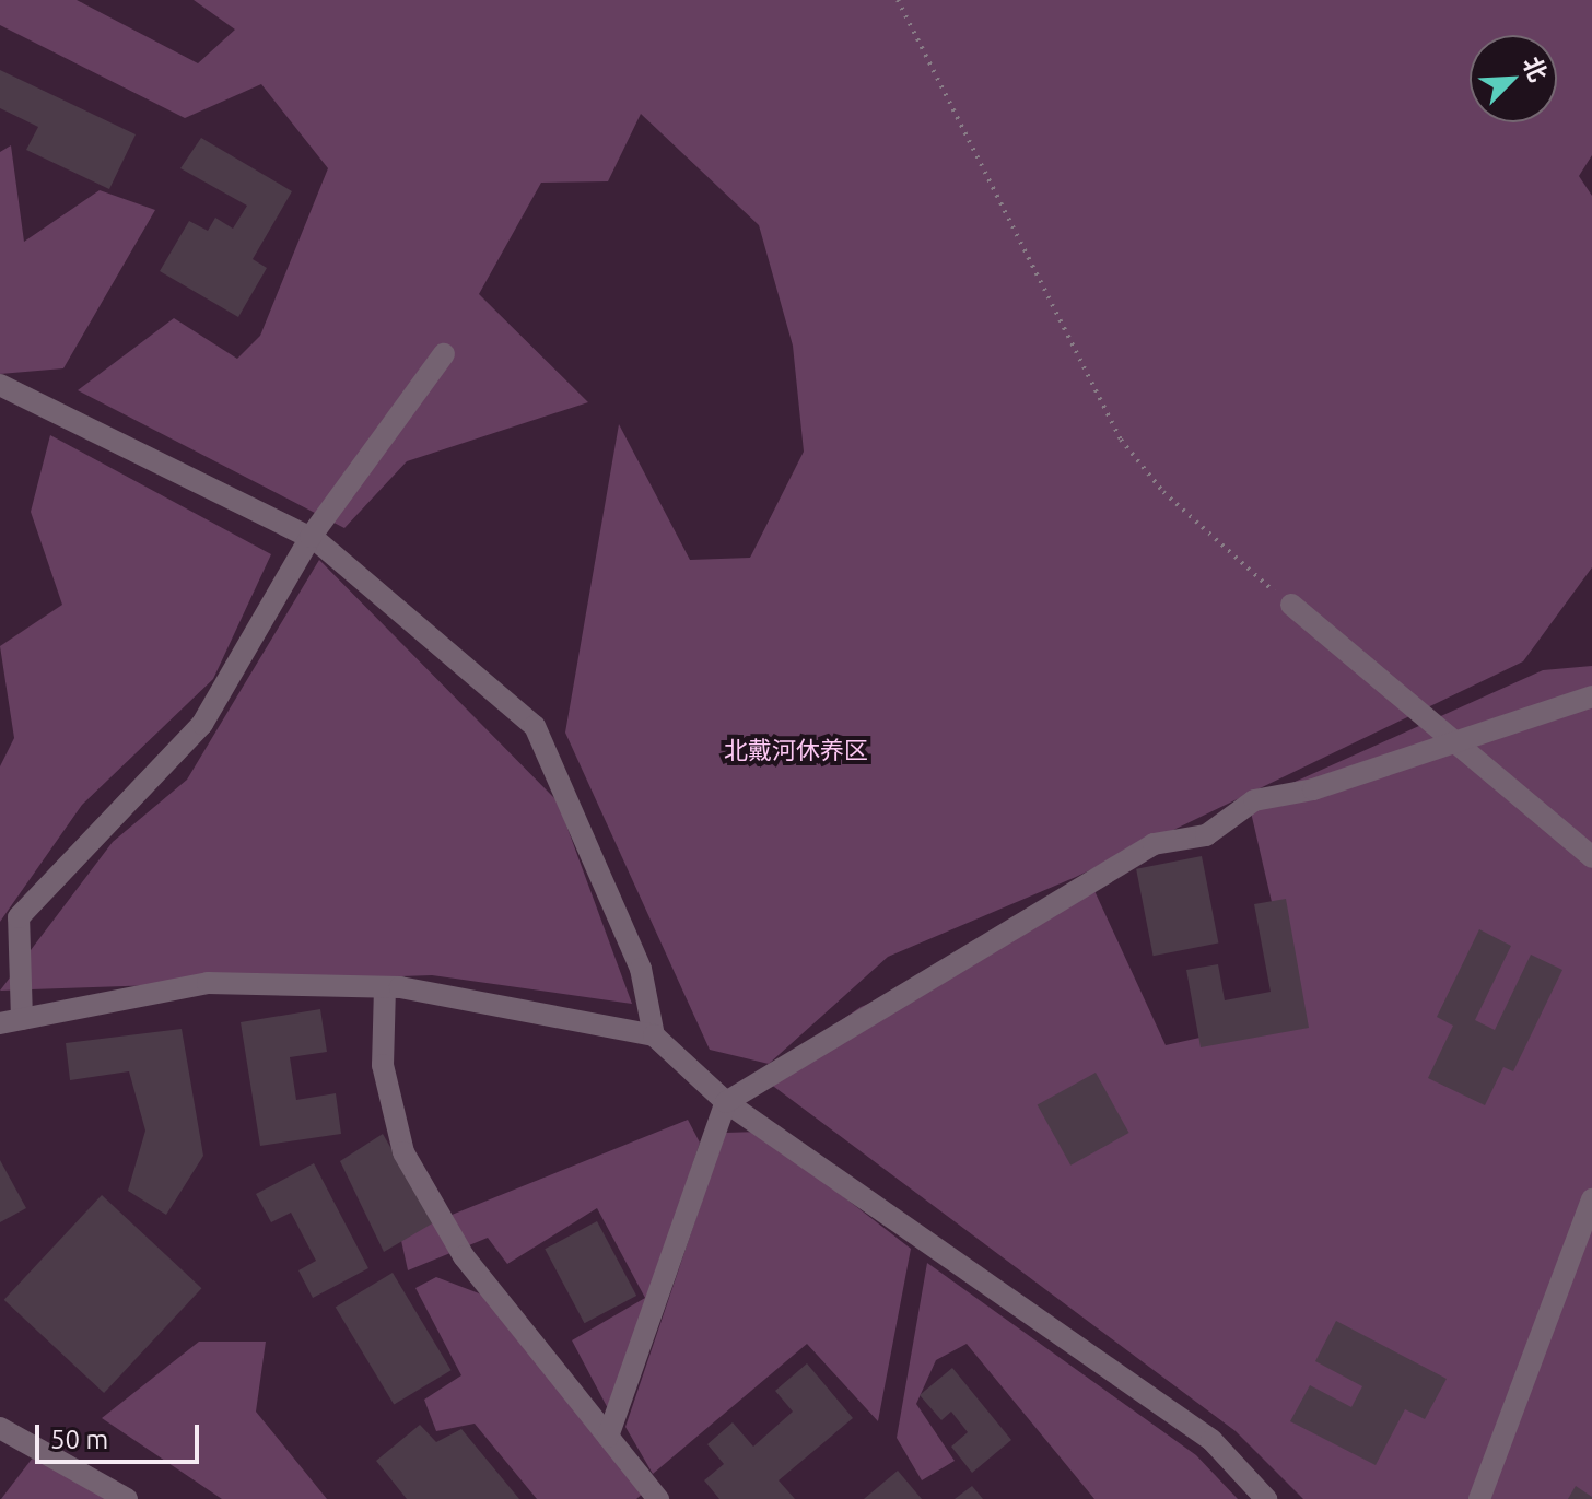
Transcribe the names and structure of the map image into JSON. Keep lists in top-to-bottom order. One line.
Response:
{"parks":["北戴河休养区"],"scale_bar":"50 m","north":"top right"}
